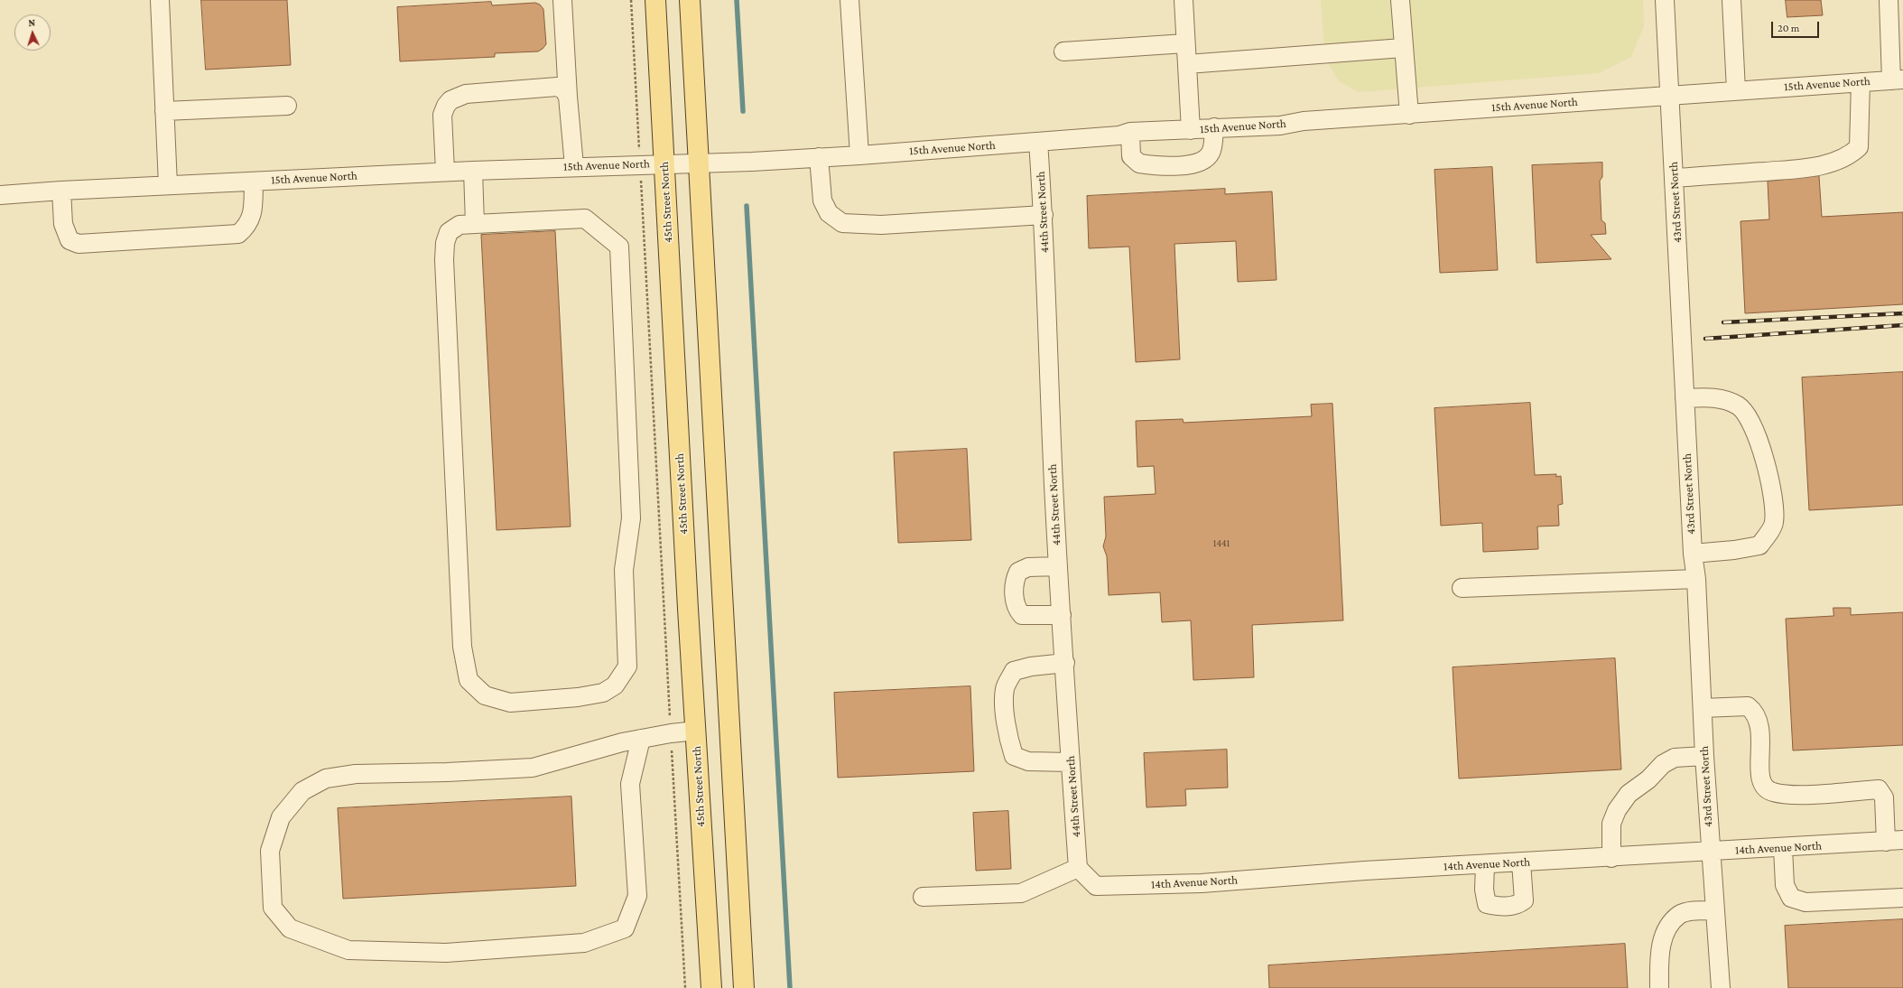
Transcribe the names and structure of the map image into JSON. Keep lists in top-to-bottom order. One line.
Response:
{"streets":{"main road":["45th Street North"],"street":["15th Avenue North","43rd Street North","44th Street North","14th Avenue North"]},"crossings":[["15th Avenue North","45th Street North"],["15th Avenue North","43rd Street North"],["15th Avenue North","44th Street North"],["43rd Street North","14th Avenue North"],["44th Street North","14th Avenue North"]],"house_numbers":["1441"],"scale_bar":"20 m","north":"top"}
